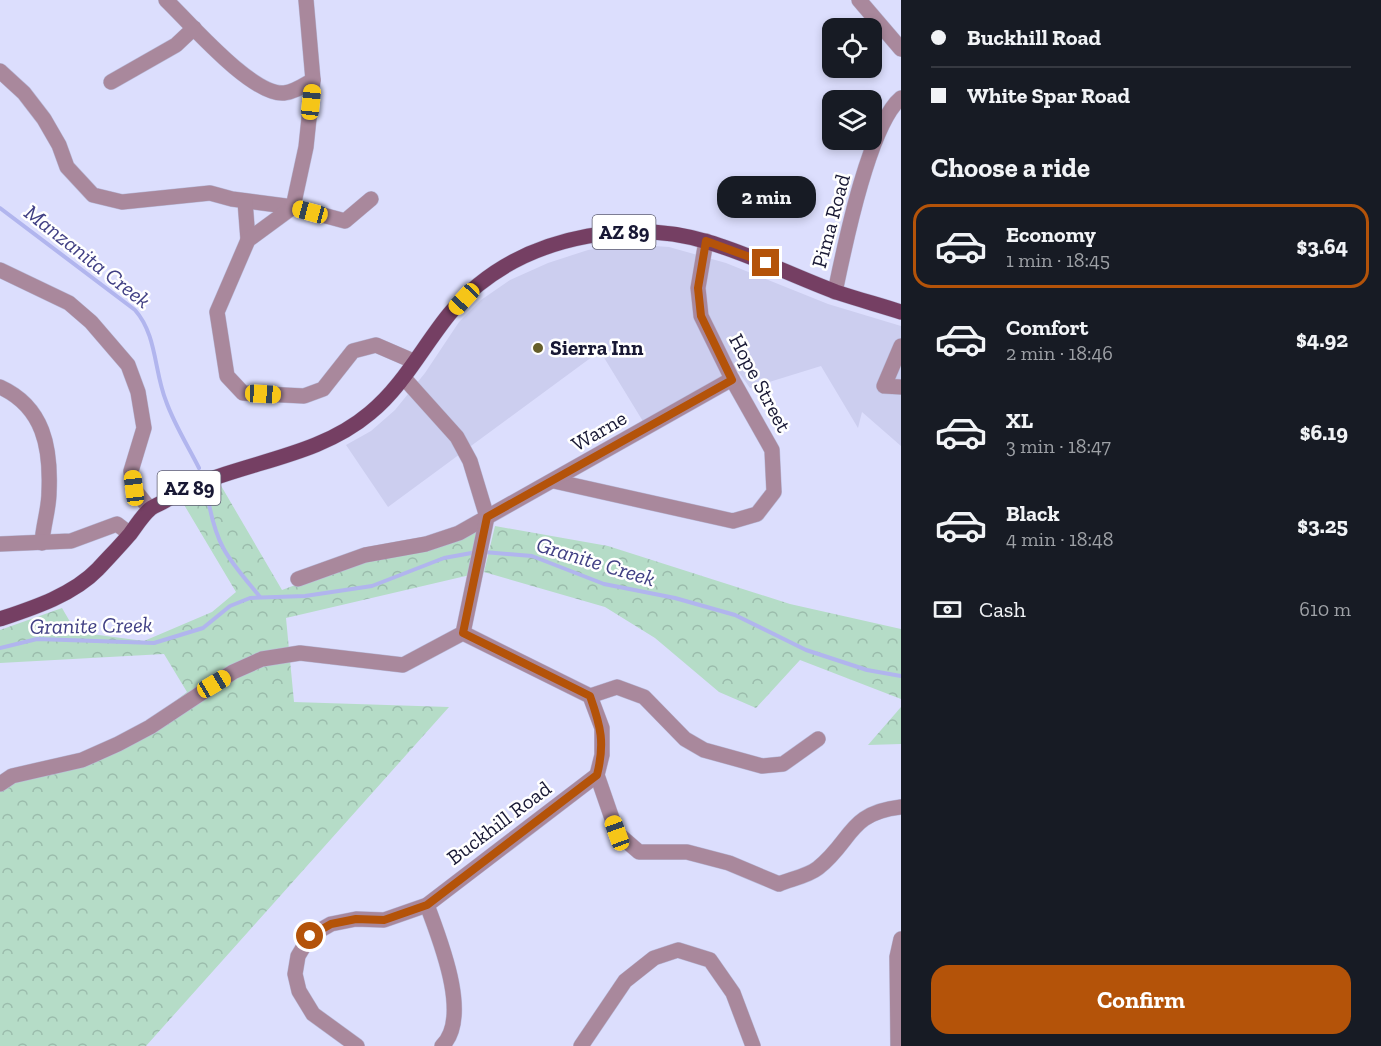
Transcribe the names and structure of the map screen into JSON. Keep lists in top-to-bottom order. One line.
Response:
{"streets":{"main road":["AZ 89"],"street":["Pima Road","Hope Street","Warne","Buckhill Road"]},"crossings":[["Pima Road","AZ 89"],["AZ 89","Hope Street"],["Hope Street","Warne"]],"water":["Manzanita Creek","Granite Creek"],"places":["Sierra Inn"],"page":{"banner":["Buckhill Road","White Spar Road"],"heading":"Choose a ride","bubble":"2 min","list":[{"name":"Economy","note":"1 min · 18:45","value":"$3.64"},{"name":"Comfort","note":"2 min · 18:46","value":"$4.92"},{"name":"XL","note":"3 min · 18:47","value":"$6.19"},{"name":"Black","note":"4 min · 18:48","value":"$3.25"}],"pay":["Cash","610 m"],"buttons":"Confirm"}}
